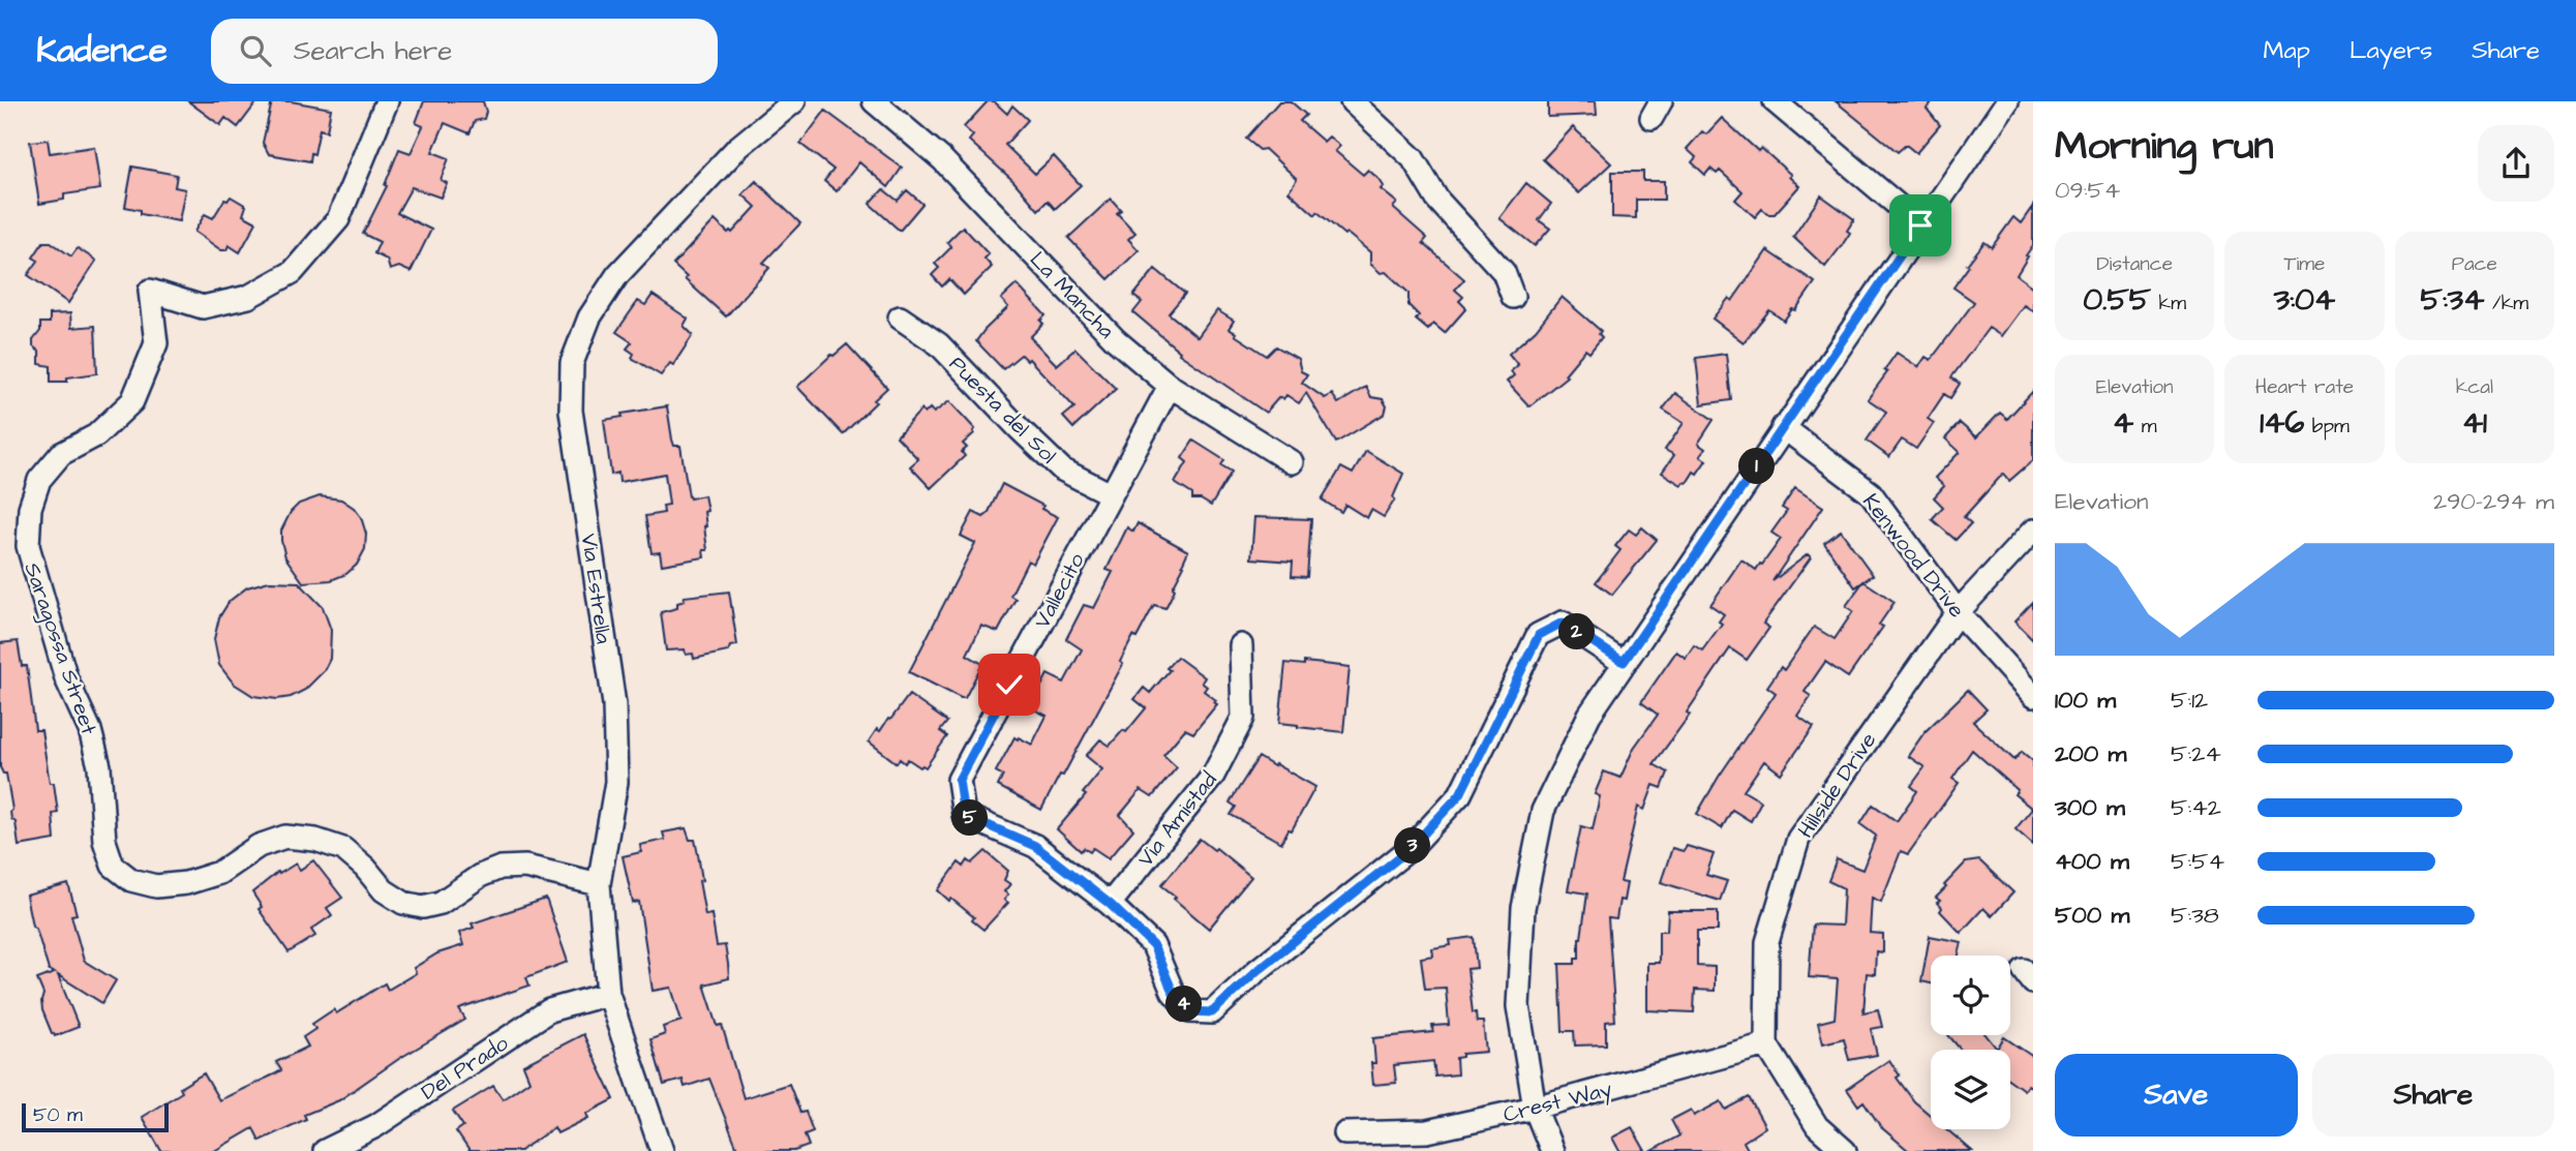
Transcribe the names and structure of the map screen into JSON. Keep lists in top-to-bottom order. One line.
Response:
{"streets":{"street":["La Mancha","Puesta del Sol","Kenwood Drive","Via Estrella","Vallecito","Saragossa Street","Hillside Drive","Via Amistad","Del Prado","Crest Way"]},"crossings":[["La Mancha","Vallecito"],["Puesta del Sol","Vallecito"],["Kenwood Drive","Hillside Drive"],["Via Estrella","Saragossa Street"],["Via Estrella","Del Prado"],["Vallecito","Via Amistad"],["Hillside Drive","Crest Way"]],"scale_bar":"50 m","page":{"header":"Kadence","search":"Search here","nav":["Map","Layers","Share"],"heading":["Morning run","09:54"],"stats":[["Distance","0.55 km"],["Time","3:04"],["Pace","5:34 /km"],["Elevation","4 m"],["Heart rate","146 bpm"],["kcal","41"]],"pins":["1","2","5","3","4"],"chart":["Elevation","290–294 m"],"list":[{"name":"100 m","note":"5:12"},{"name":"200 m","note":"5:24"},{"name":"300 m","note":"5:42"},{"name":"400 m","note":"5:54"},{"name":"500 m","note":"5:38"}],"buttons":["Save","Share"],"scale":"50 m"}}
